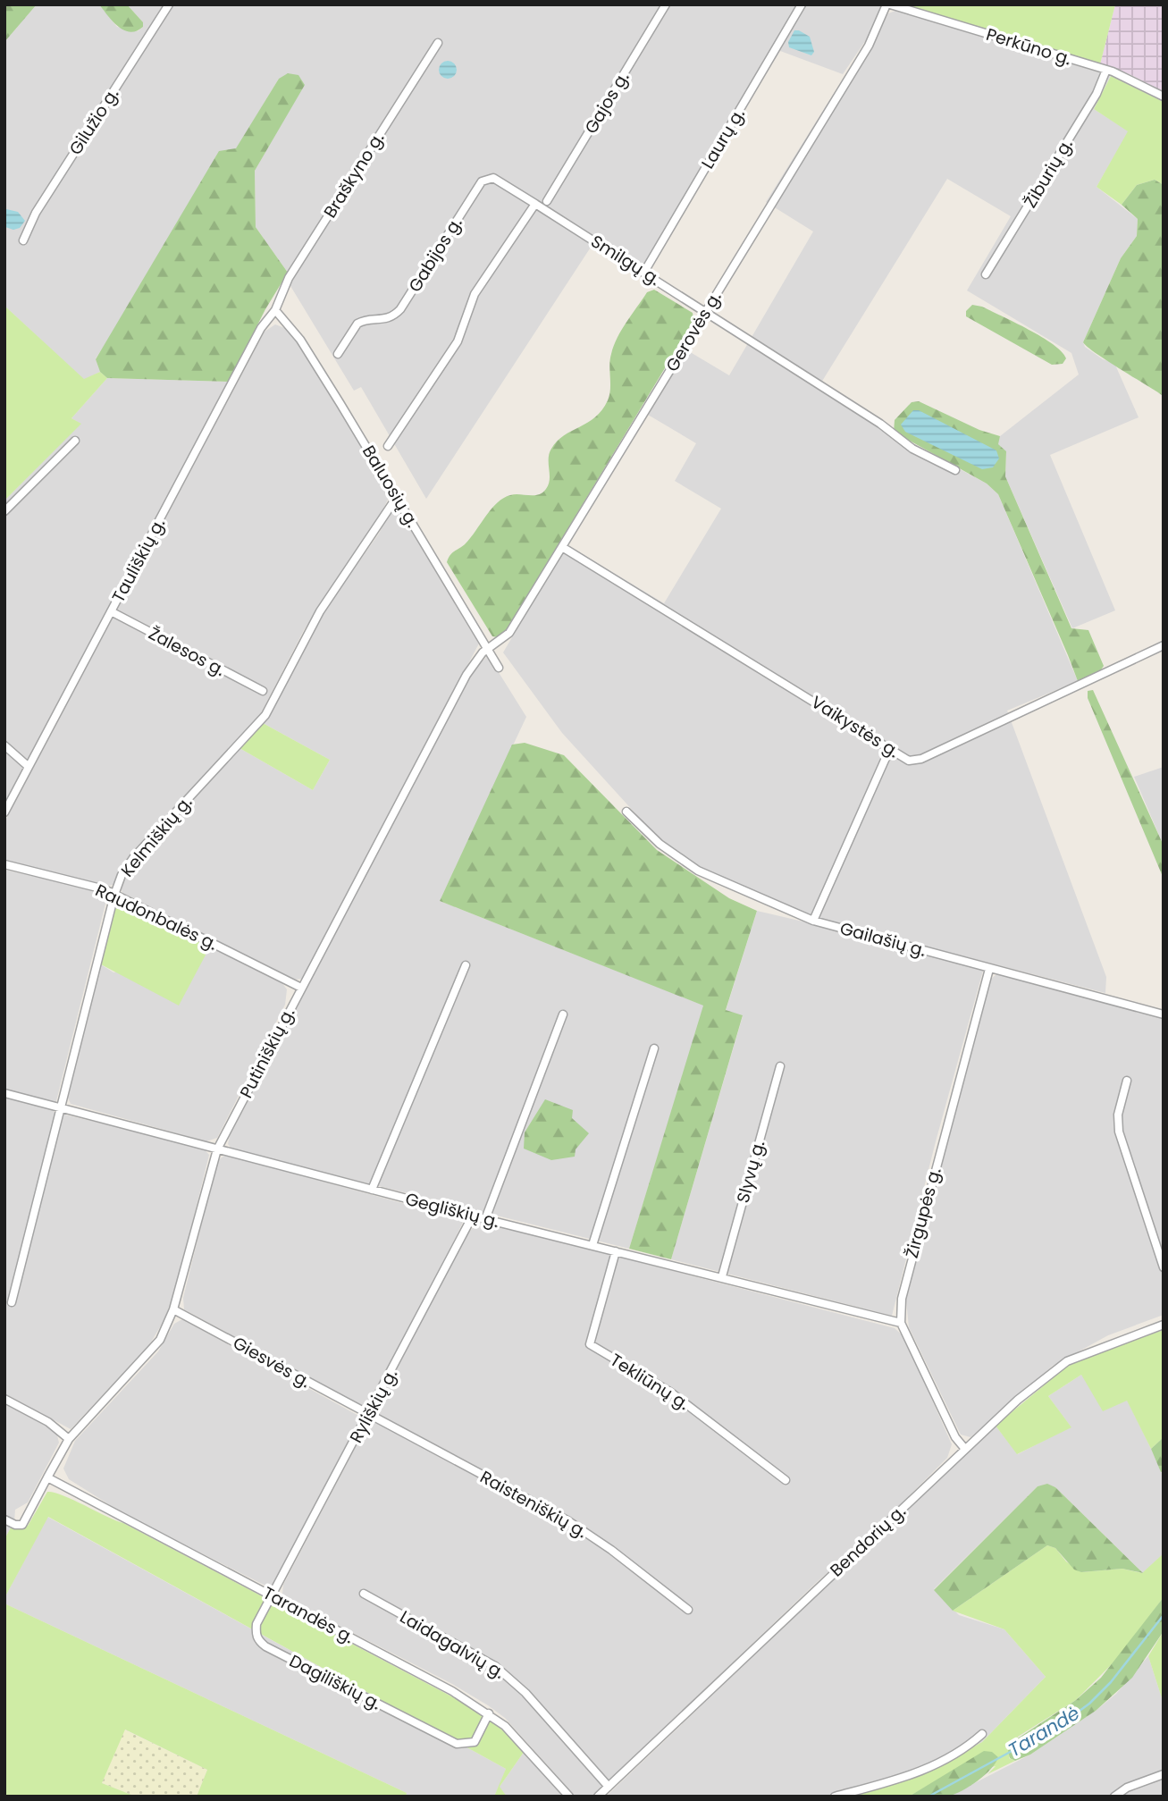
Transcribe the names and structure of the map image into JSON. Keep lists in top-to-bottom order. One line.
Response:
{"streets":{"street":["Perkūno g.","Gajos g.","Gilužio g.","Laurų g.","Žiburių g.","Braškyno g.","Gabijos g.","Smilgų g.","Gerovės g.","Baluosių g.","Tauliškių g.","Žalesos g.","Vaikystės g.","Kelmiškių g.","Raudonbalės g.","Gailašių g.","Putiniškių g.","Slyvų g.","Gegliškių g.","Žirgupės g.","Giesvės g.","Tekliūnų g.","Ryliškių g.","Raisteniškių g.","Bendorių g.","Tarandės g.","Laidagalvių g.","Dagiliškių g."]},"crossings":[["Perkūno g.","Žiburių g."],["Perkūno g.","Gerovės g."],["Laurų g.","Smilgų g."],["Braškyno g.","Baluosių g."],["Braškyno g.","Tauliškių g."],["Gabijos g.","Smilgų g."],["Smilgų g.","Gerovės g."],["Gerovės g.","Baluosių g."],["Gerovės g.","Vaikystės g."],["Gerovės g.","Putiniškių g."],["Baluosių g.","Tauliškių g."],["Baluosių g.","Kelmiškių g."],["Baluosių g.","Putiniškių g."],["Tauliškių g.","Žalesos g."],["Kelmiškių g.","Raudonbalės g."],["Kelmiškių g.","Gegliškių g."],["Raudonbalės g.","Putiniškių g."],["Gailašių g.","Žirgupės g."],["Putiniškių g.","Gegliškių g."],["Putiniškių g.","Giesvės g."],["Putiniškių g.","Tarandės g."],["Slyvų g.","Gegliškių g."],["Gegliškių g.","Žirgupės g."],["Gegliškių g.","Tekliūnų g."],["Gegliškių g.","Ryliškių g."],["Giesvės g.","Ryliškių g."],["Giesvės g.","Raisteniškių g."],["Ryliškių g.","Raisteniškių g."],["Ryliškių g.","Tarandės g."],["Ryliškių g.","Dagiliškių g."],["Bendorių g.","Laidagalvių g."],["Tarandės g.","Dagiliškių g."]],"water":["Tarandė"]}
